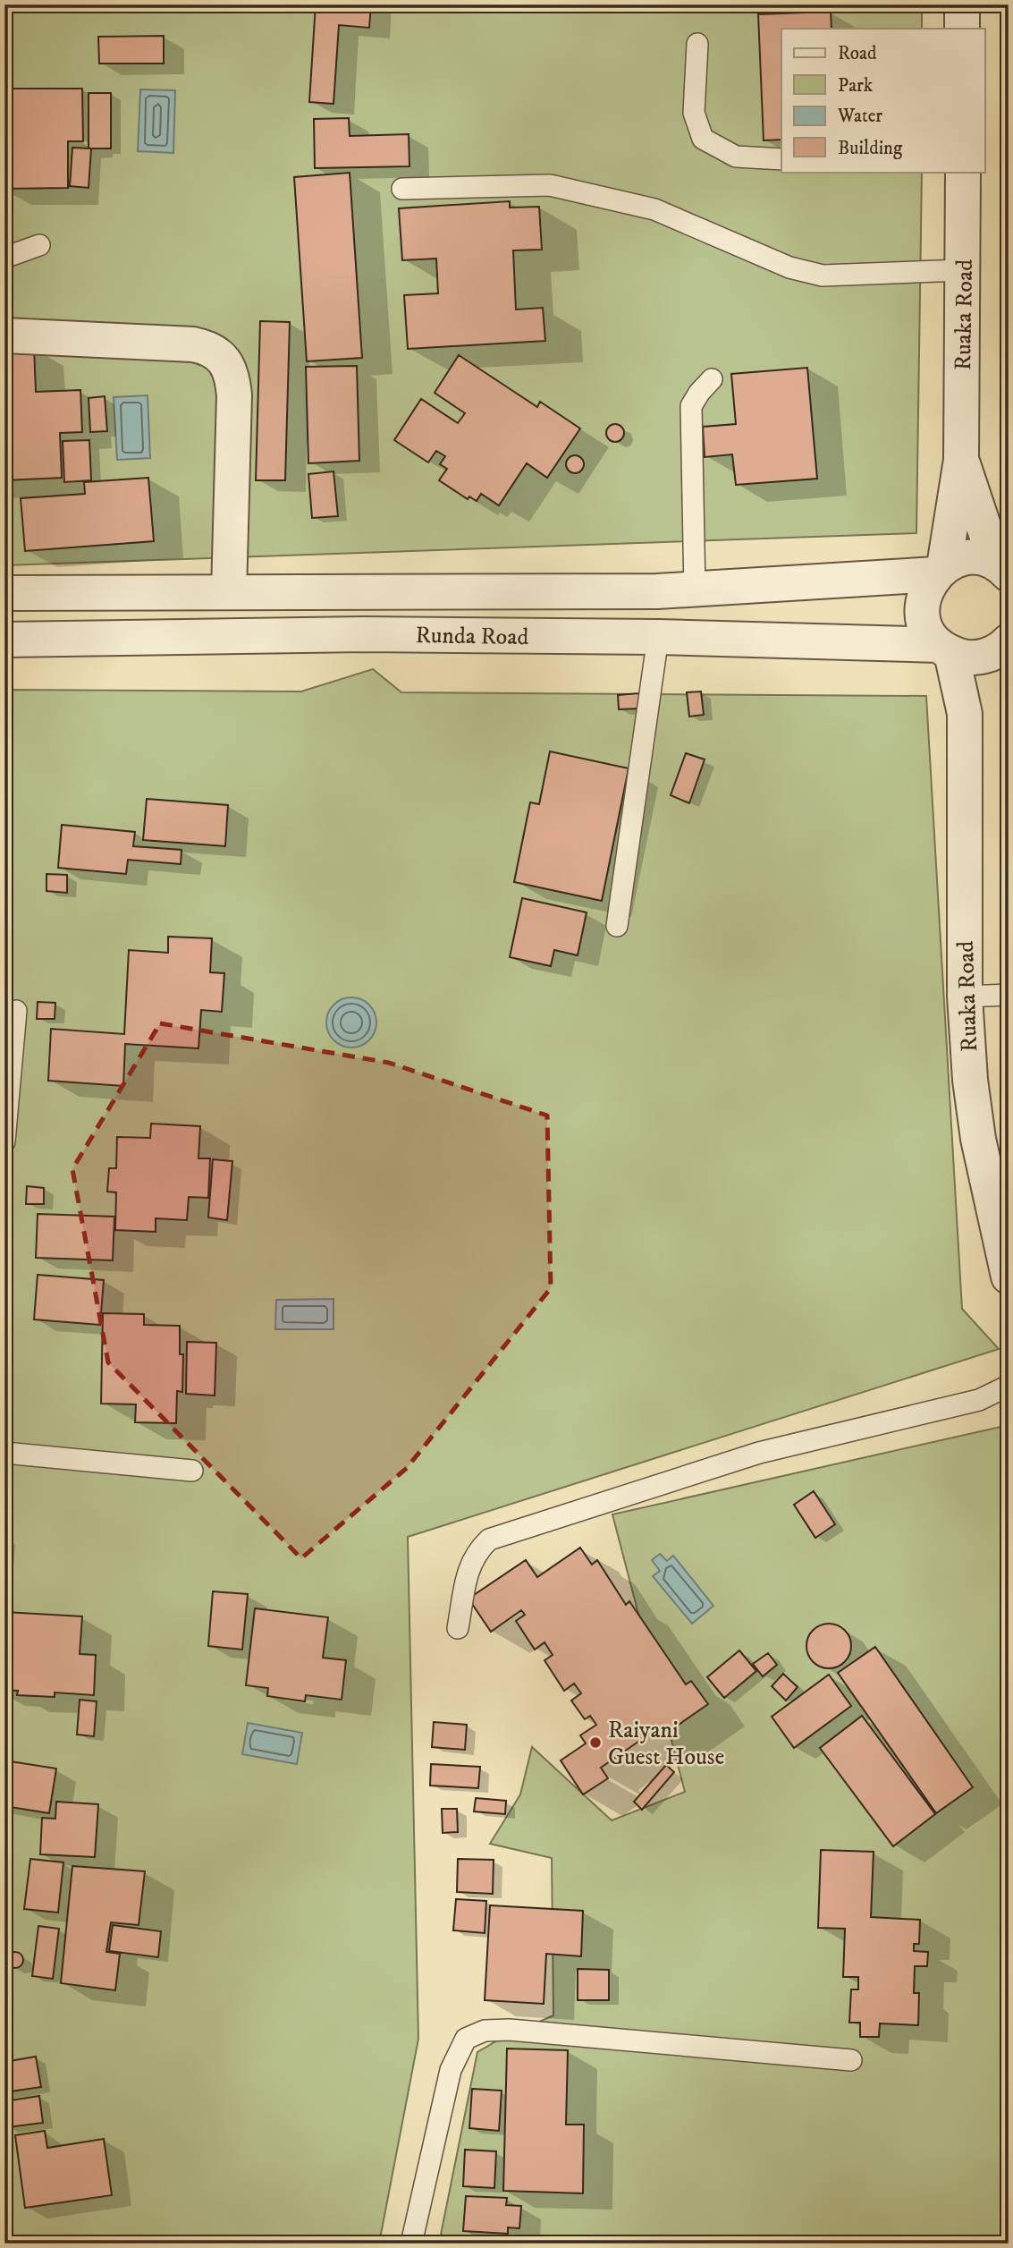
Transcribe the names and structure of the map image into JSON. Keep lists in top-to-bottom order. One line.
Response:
{"streets":{"street":["Ruaka Road","Runda Road"]},"crossings":[["Ruaka Road","Runda Road"]],"places":["Raiyani Guest House"],"legend":["Road","Park","Water","Building"]}
